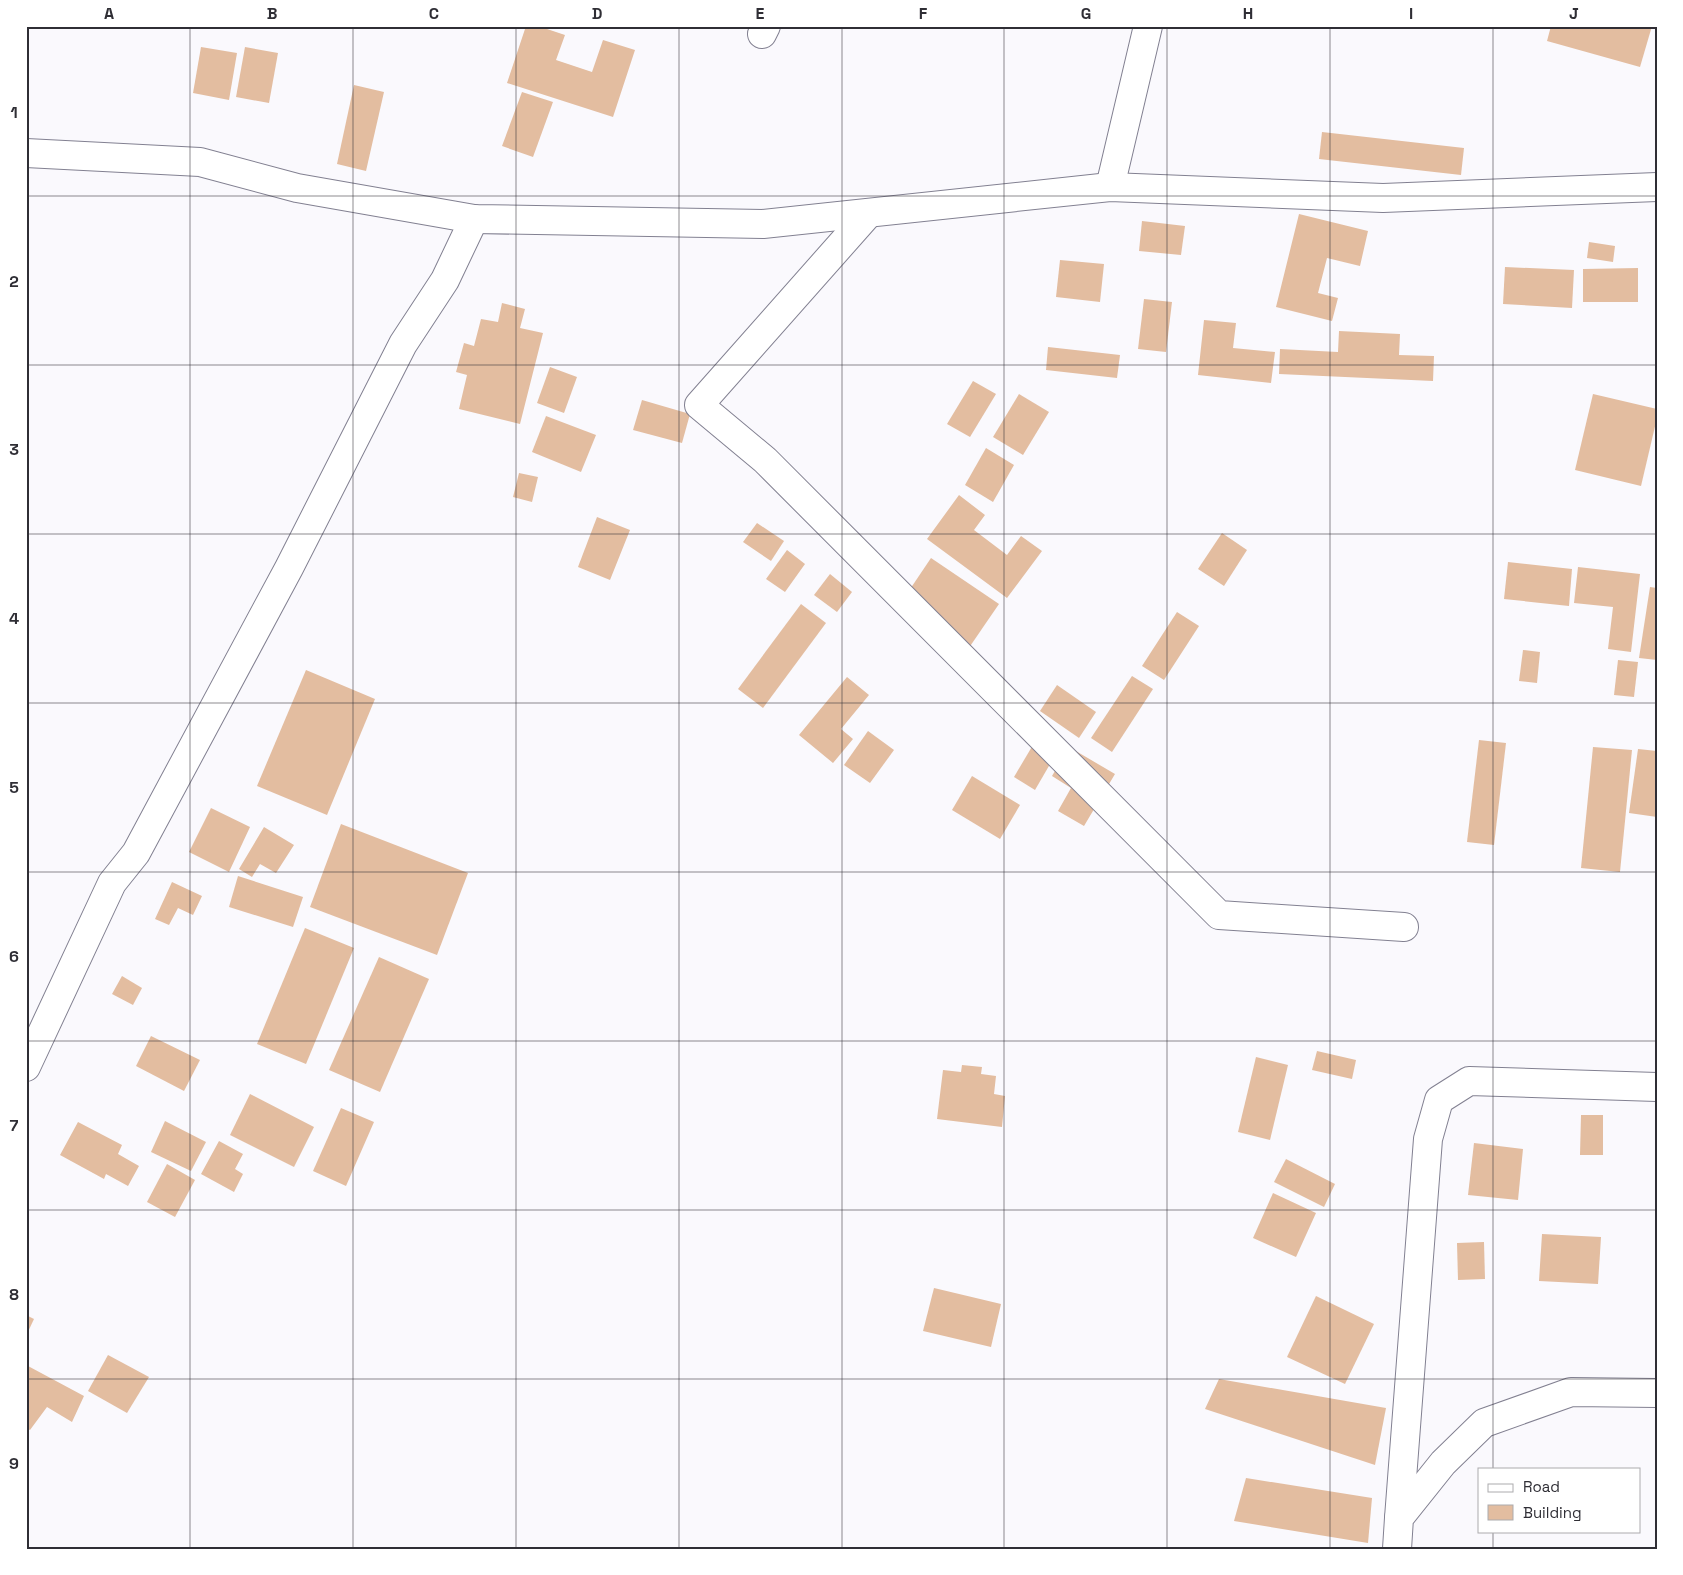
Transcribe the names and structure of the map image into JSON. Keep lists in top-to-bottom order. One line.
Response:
{"legend":["Road","Building"],"grid":{"columns":["A","B","C","D","E","F","G","H","I","J"],"rows":["1","2","3","4","5","6","7","8","9"]}}
